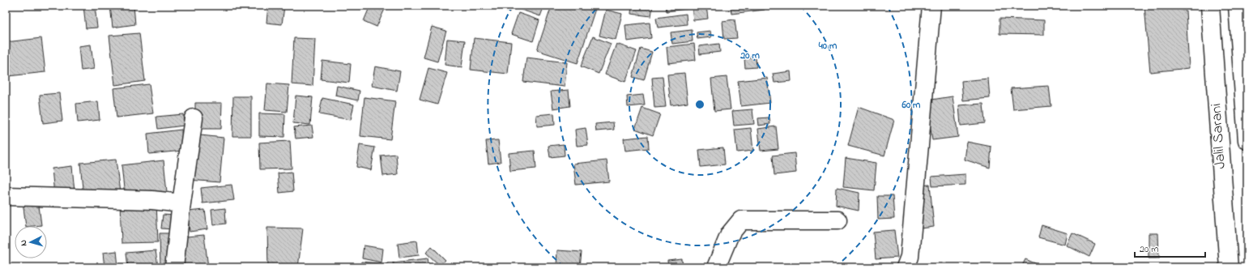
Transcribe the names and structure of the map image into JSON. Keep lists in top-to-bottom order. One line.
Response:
{"streets":{"street":["Jalil Sarani"]},"scale_bar":"20 m","north":"left","rings":["40 m","20 m","60 m"]}
